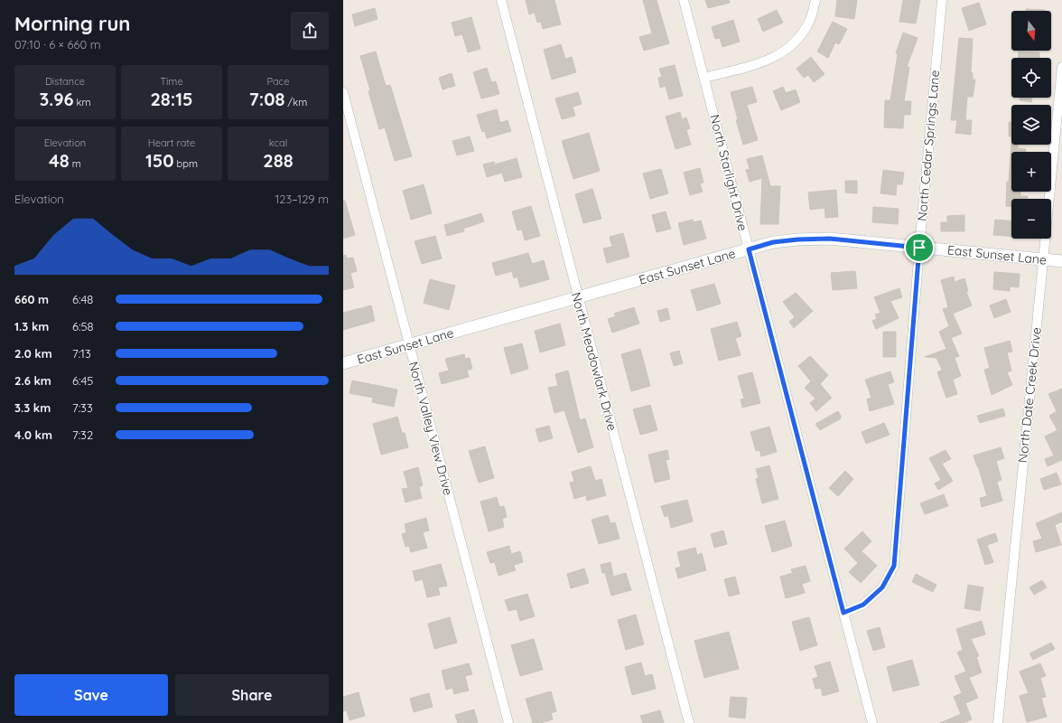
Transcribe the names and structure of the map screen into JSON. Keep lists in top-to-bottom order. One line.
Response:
{"streets":{"street":["North Cedar Springs Lane","North Starlight Drive","East Sunset Lane","North Meadowlark Drive","North Date Creek Drive","North Valley View Drive"]},"crossings":[["North Cedar Springs Lane","North Starlight Drive"],["North Cedar Springs Lane","East Sunset Lane"],["North Starlight Drive","East Sunset Lane"],["East Sunset Lane","North Meadowlark Drive"],["East Sunset Lane","North Date Creek Drive"],["East Sunset Lane","North Valley View Drive"]],"north":"bottom","page":{"heading":["Morning run","07:10 · 6 × 660 m"],"map_buttons":["+","−"],"stats":[["Distance","3.96 km"],["Time","28:15"],["Pace","7:08 /km"],["Elevation","48 m"],["Heart rate","150 bpm"],["kcal","288"]],"chart":["Elevation","123–129 m"],"list":[{"name":"660 m","note":"6:48"},{"name":"1.3 km","note":"6:58"},{"name":"2.0 km","note":"7:13"},{"name":"2.6 km","note":"6:45"},{"name":"3.3 km","note":"7:33"},{"name":"4.0 km","note":"7:32"}],"buttons":["Save","Share"]}}
